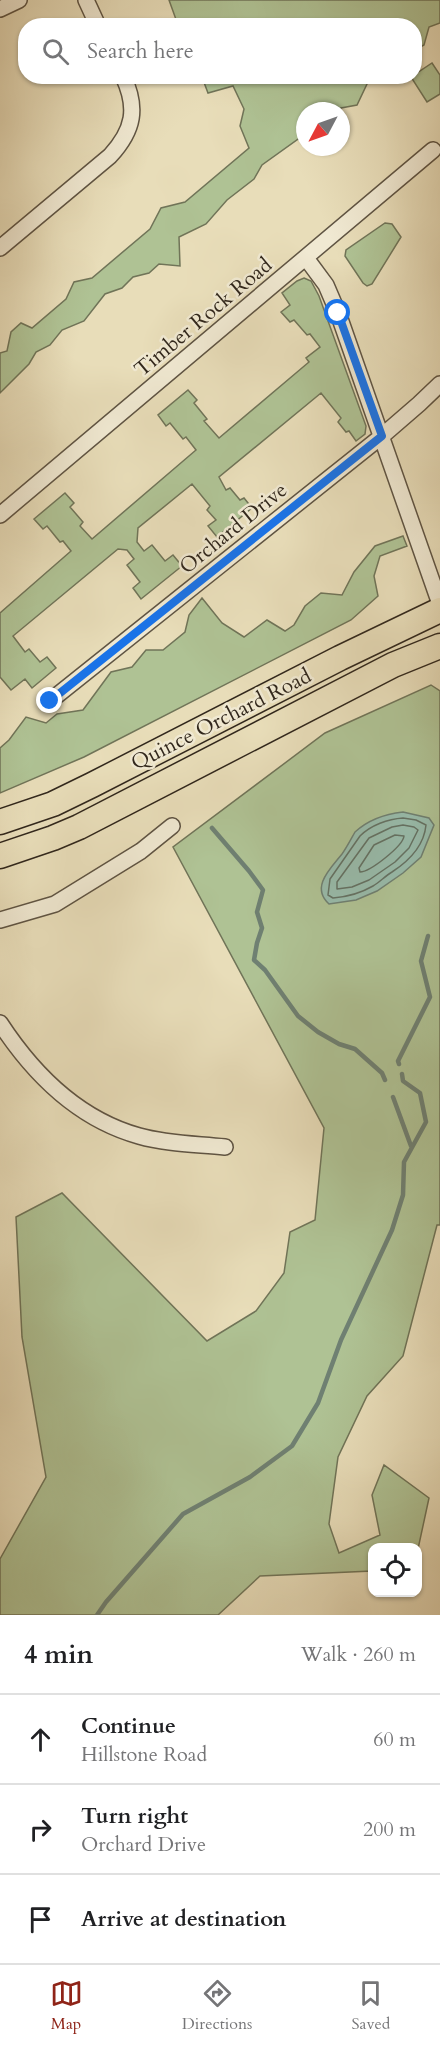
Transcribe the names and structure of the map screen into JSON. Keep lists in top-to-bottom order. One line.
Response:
{"streets":{"main road":["Quince Orchard Road"],"street":["Timber Rock Road","Orchard Drive"]},"north":"bottom left","page":{"search":"Search here","heading":["4 min","Walk · 260 m"],"list":[["Continue","Hillstone Road","60 m"],["Turn right","Orchard Drive","200 m"],"Arrive at destination"],"nav":["Map","Directions","Saved"]}}
